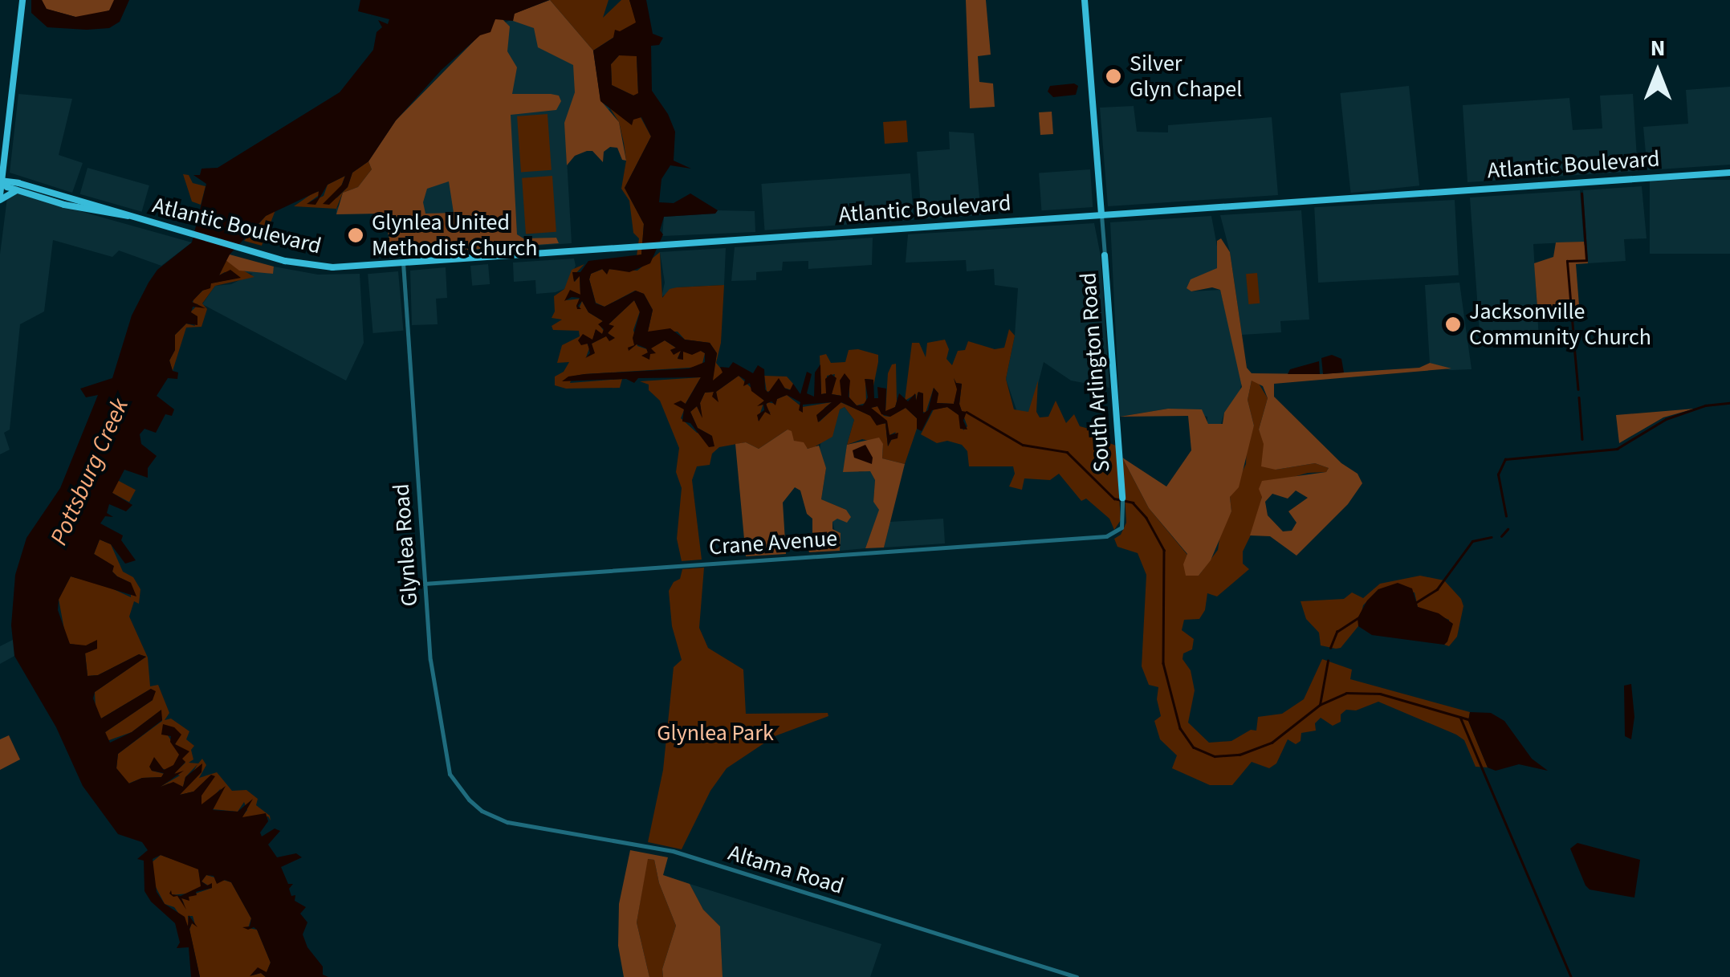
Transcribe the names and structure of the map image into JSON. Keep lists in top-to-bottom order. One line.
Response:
{"streets":{"main road":["Atlantic Boulevard","South Arlington Road"],"street":["Crane Avenue","Glynlea Road","Altama Road"]},"crossings":[["Atlantic Boulevard","South Arlington Road"],["Atlantic Boulevard","Glynlea Road"],["South Arlington Road","Crane Avenue"],["Crane Avenue","Glynlea Road"],["Glynlea Road","Altama Road"]],"water":["Pottsburg Creek"],"parks":["Glynlea Park"],"places":["Silver Glyn Chapel","Glynlea United Methodist Church","Jacksonville Community Church"],"north":"top"}
